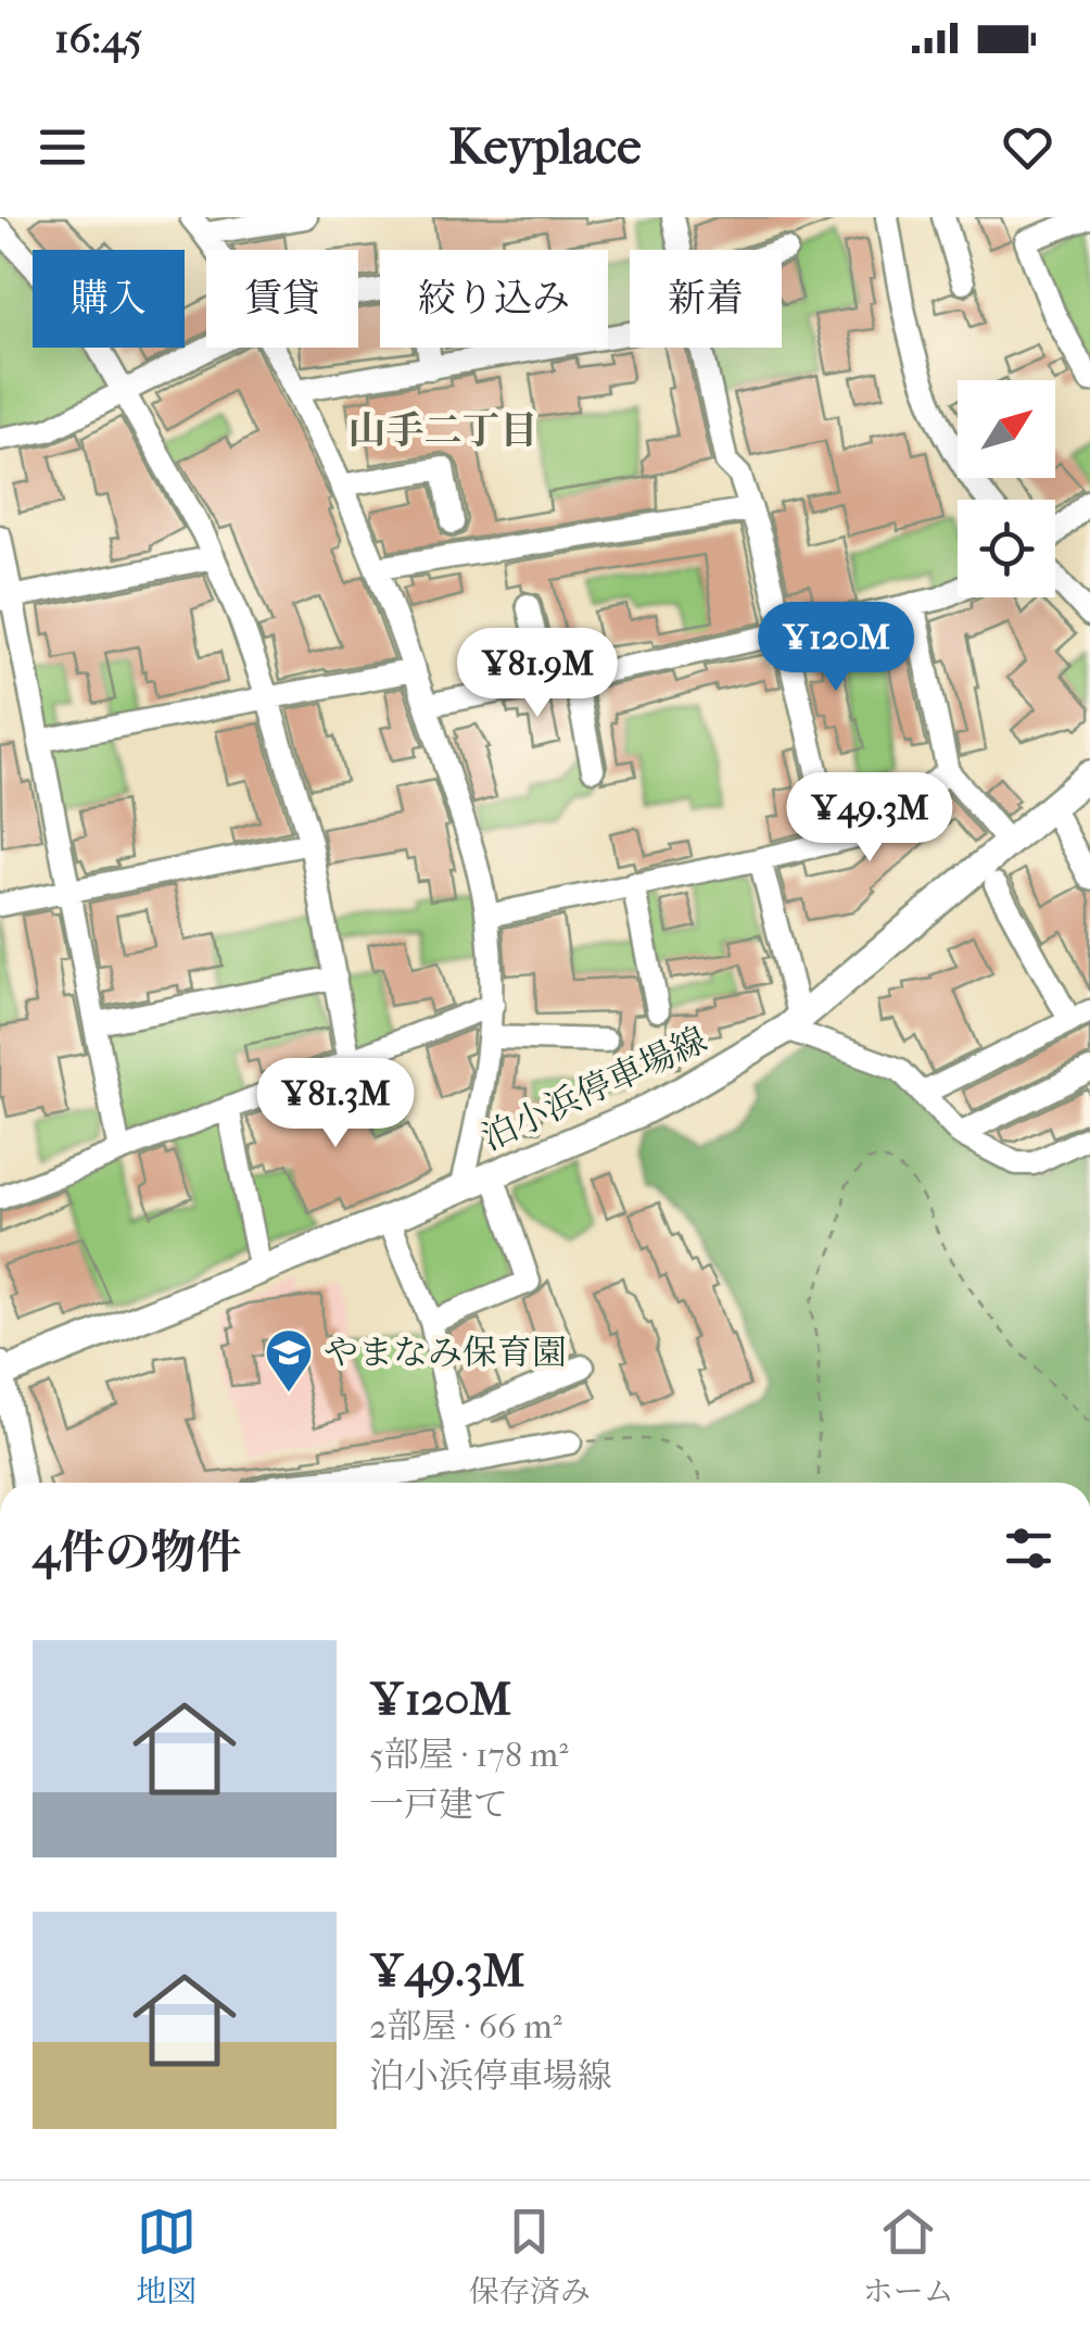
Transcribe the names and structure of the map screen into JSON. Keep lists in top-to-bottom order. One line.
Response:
{"streets":{"main road":["泊小浜停車場線"]},"districts":["山手二丁目"],"places":{"school or university":["やまなみ保育園"]},"north":"top right","page":{"status":"16:45","header":"Keyplace","chip":["購入","賃貸","絞り込み","新着"],"price":["¥120M","¥81.9M","¥49.3M","¥81.3M"],"heading":"4件の物件","list":[{"name":"¥120M","note":"5部屋 · 178 m² · 一戸建て"},{"name":"¥49.3M","note":"2部屋 · 66 m² · 泊小浜停車場線"}],"tabs":["地図","保存済み","ホーム"]}}
